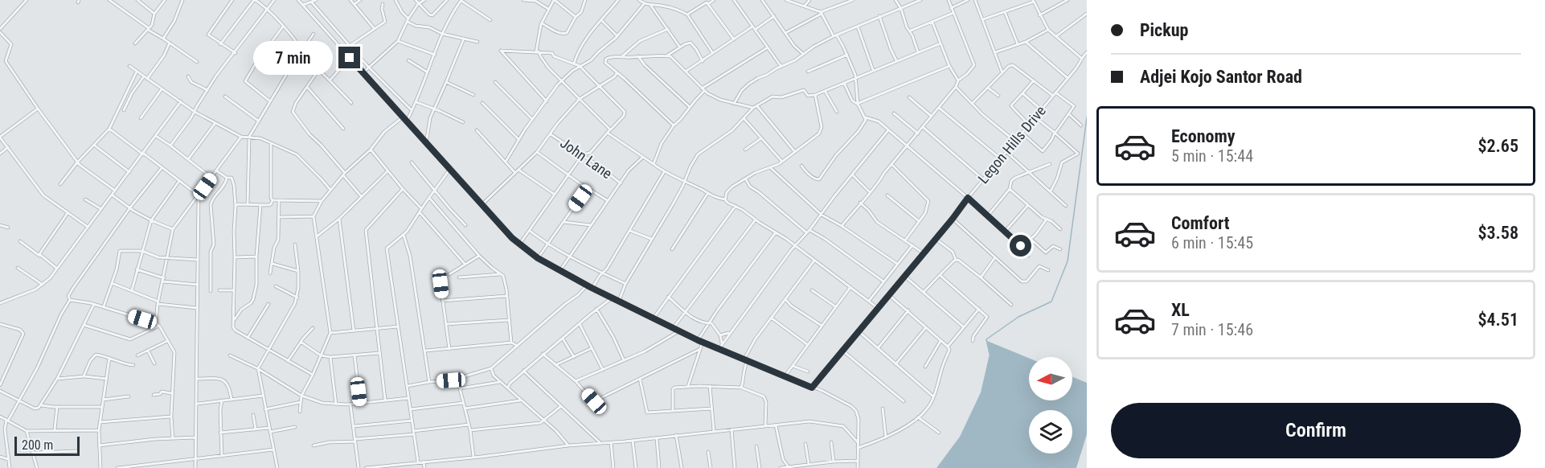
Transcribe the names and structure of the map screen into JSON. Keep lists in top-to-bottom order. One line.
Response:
{"streets":{"street":["Legon Hills Drive","John Lane"]},"scale_bar":"200 m","north":"left","page":{"banner":["Pickup","Adjei Kojo Santor Road"],"bubble":"7 min","list":[{"name":"Economy","note":"5 min · 15:44","value":"$2.65"},{"name":"Comfort","note":"6 min · 15:45","value":"$3.58"},{"name":"XL","note":"7 min · 15:46","value":"$4.51"}],"buttons":"Confirm","scale":"200 m"}}
